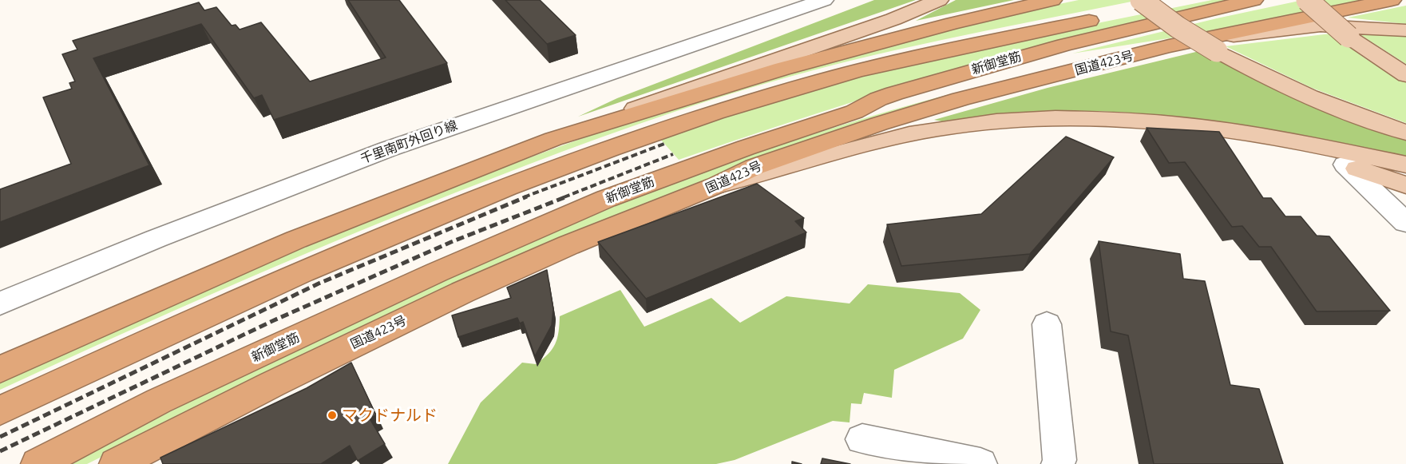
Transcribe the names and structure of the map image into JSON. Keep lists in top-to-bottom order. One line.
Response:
{"streets":{"highway":["新御堂筋","国道423号"],"street":["千里南町外回り線"]},"places":["マクドナルド"]}
